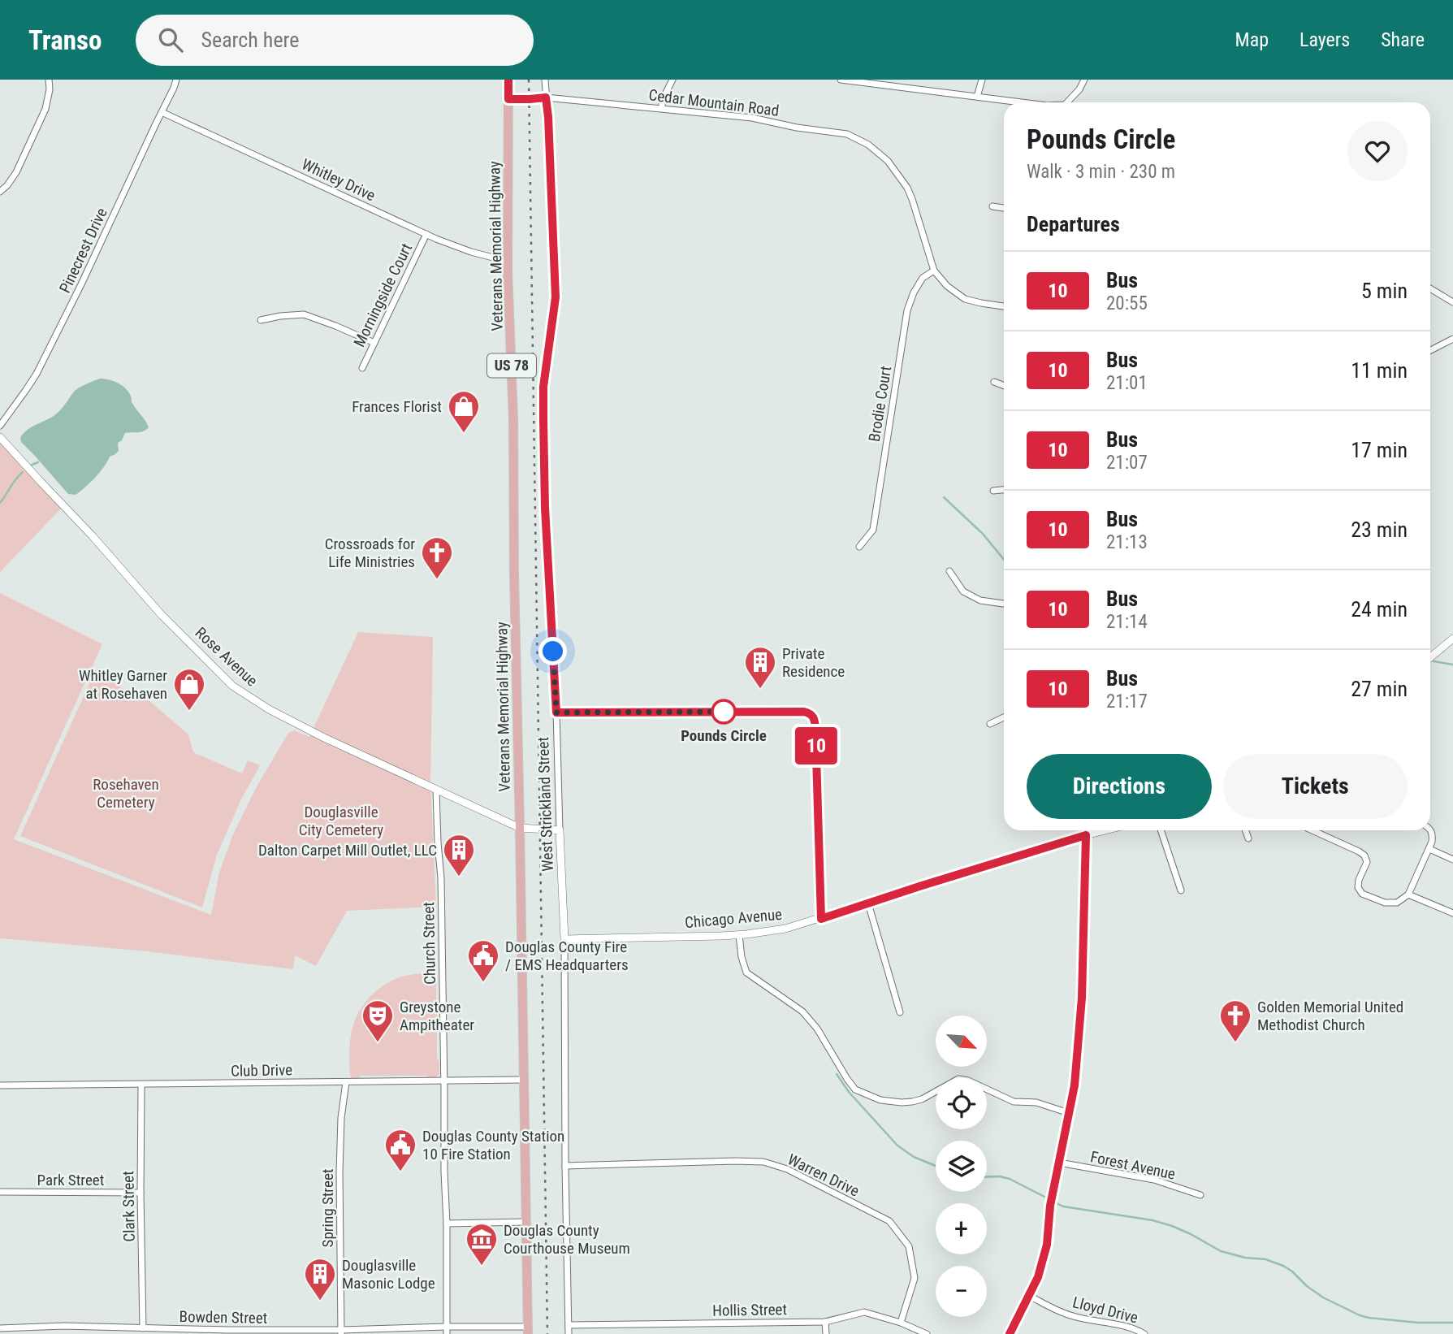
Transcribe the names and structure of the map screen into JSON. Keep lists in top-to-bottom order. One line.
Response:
{"streets":{"main road":["Veterans Memorial Highway","US 78"],"street":["Cedar Mountain Road","Whitley Drive","Pinecrest Drive","Morningside Court","Brodie Court","Rose Avenue","West Strickland Street","Chicago Avenue","Church Street","Club Drive","Forest Avenue","Warren Drive","Park Street","Clark Street","Spring Street","Hollis Street","Lloyd Drive","Bowden Street"]},"crossings":[["Cedar Mountain Road","Veterans Memorial Highway"],["Cedar Mountain Road","Brodie Court"],["Cedar Mountain Road","West Strickland Street"],["Whitley Drive","Veterans Memorial Highway"],["Whitley Drive","Pinecrest Drive"],["Whitley Drive","Morningside Court"],["Veterans Memorial Highway","Rose Avenue"],["Veterans Memorial Highway","Club Drive"],["Veterans Memorial Highway","Bowden Street"],["Rose Avenue","West Strickland Street"],["Rose Avenue","Church Street"],["West Strickland Street","Chicago Avenue"],["West Strickland Street","Warren Drive"],["West Strickland Street","Hollis Street"],["Church Street","Club Drive"],["Church Street","Bowden Street"],["Club Drive","Clark Street"],["Club Drive","Spring Street"],["Warren Drive","Hollis Street"],["Park Street","Clark Street"],["Clark Street","Bowden Street"],["Spring Street","Bowden Street"]],"parks":["Rosehaven Cemetery","Douglasville City Cemetery"],"places":{"shop":["Frances Florist","Whitley Garner at Rosehaven"],"church":["Crossroads for Life Ministries","Golden Memorial United Methodist Church"],"building":["Private Residence","Dalton Carpet Mill Outlet, LLC","Douglasville Masonic Lodge"],"other":["Pounds Circle"],"public building":["Douglas County Fire / EMS Headquarters","Douglas County Station 10 Fire Station"],"theatre":["Greystone Ampitheater"],"museum":["Douglas County Courthouse Museum"]},"lines":["bus line 10"],"north":"bottom right","page":{"header":"Transo","search":"Search here","nav":["Map","Layers","Share"],"on_map":"10","heading":[["Pounds Circle","Walk · 3 min · 230 m"],"Departures"],"list":[{"mark":"10","name":"Bus","note":"20:55","value":"5 min"},{"mark":"10","name":"Bus","note":"21:01","value":"11 min"},{"mark":"10","name":"Bus","note":"21:07","value":"17 min"},{"mark":"10","name":"Bus","note":"21:13","value":"23 min"},{"mark":"10","name":"Bus","note":"21:14","value":"24 min"},{"mark":"10","name":"Bus","note":"21:17","value":"27 min"}],"buttons":["Directions","Tickets"],"map_buttons":["+","−"]}}
